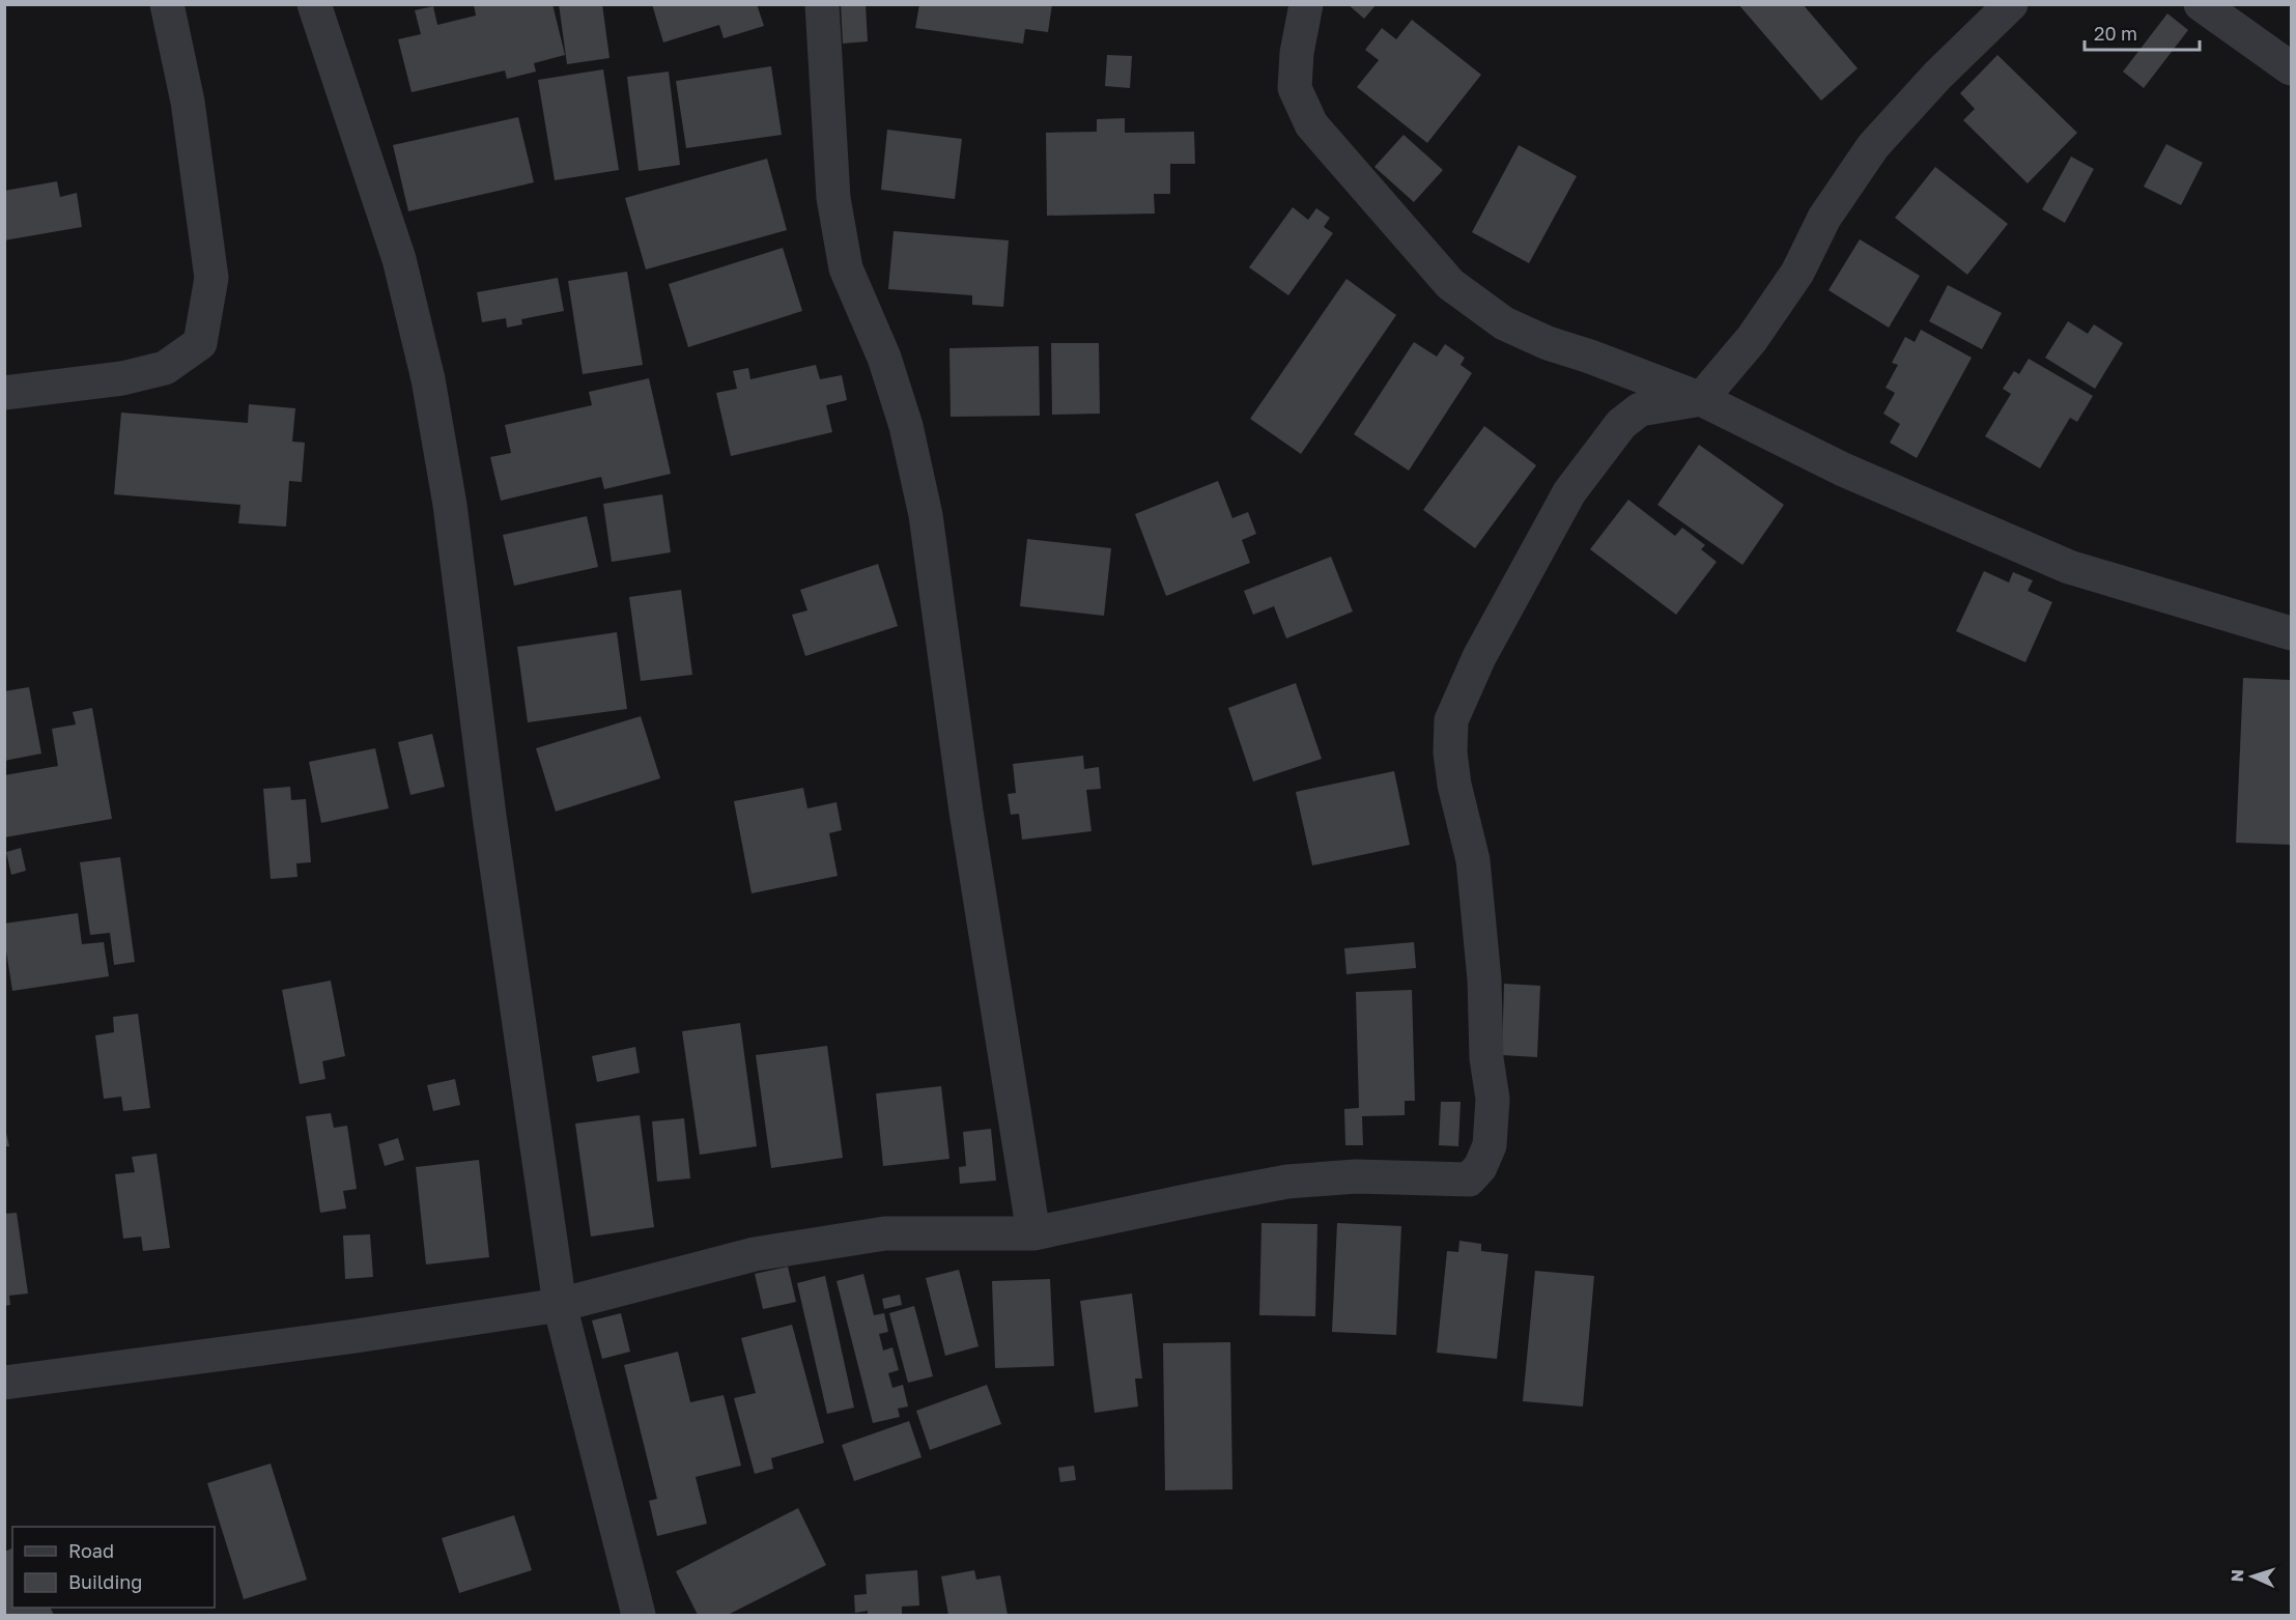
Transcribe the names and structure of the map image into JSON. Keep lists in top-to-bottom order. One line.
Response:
{"legend":["Road","Building"],"scale_bar":"20 m","north":"left"}
